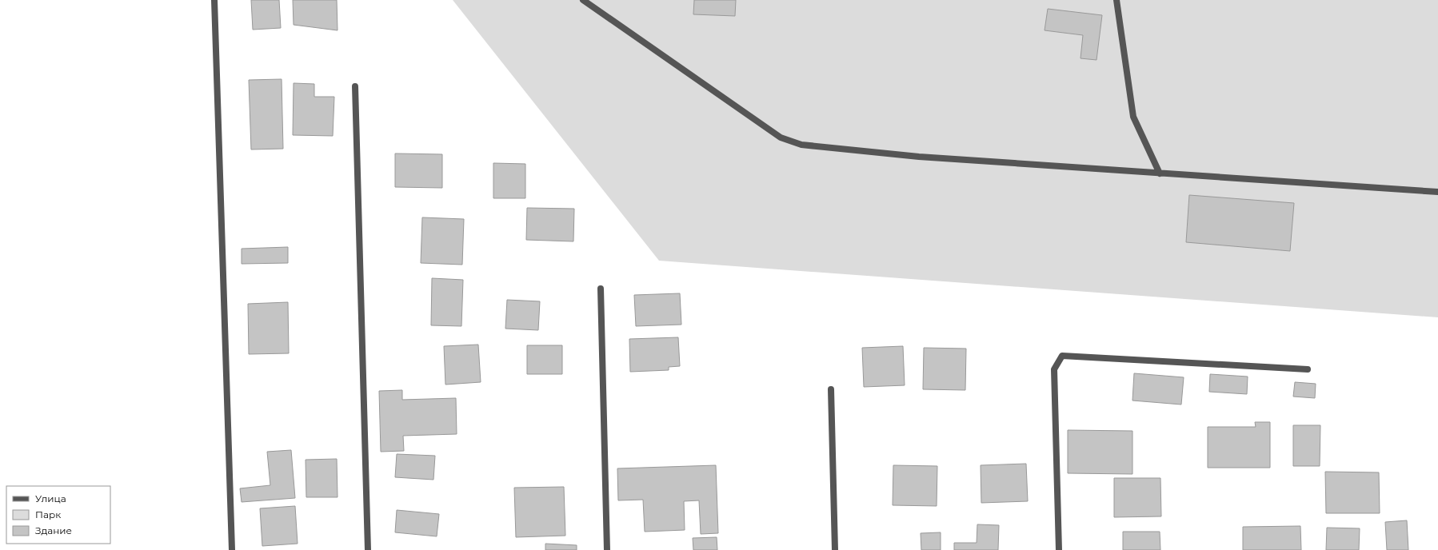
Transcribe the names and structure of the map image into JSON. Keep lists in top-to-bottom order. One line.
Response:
{"legend":["Улица","Парк","Здание"]}
